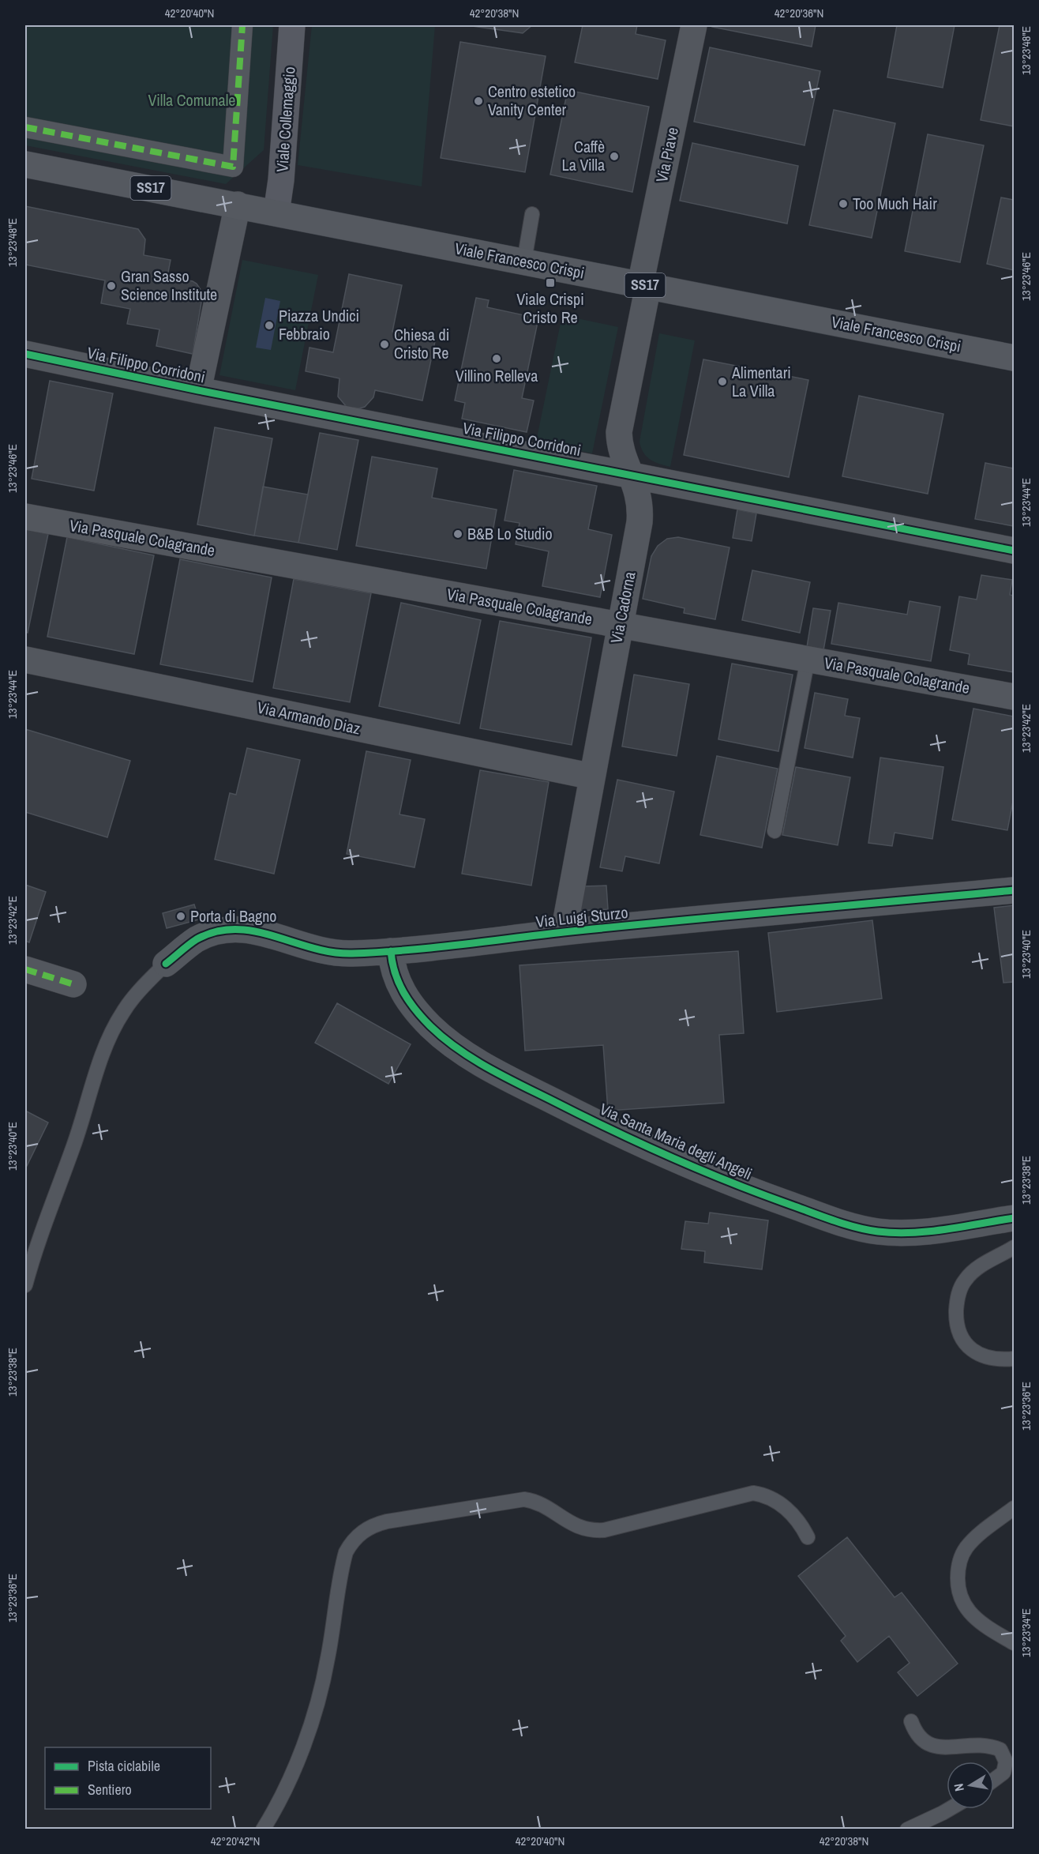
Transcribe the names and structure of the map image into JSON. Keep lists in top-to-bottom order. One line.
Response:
{"streets":{"main road":["Viale Collemaggio","SS17","Viale Francesco Crispi"],"street":["Via Piave","Via Filippo Corridoni","Via Pasquale Colagrande","Via Cadorna","Via Armando Diaz","Via Luigi Sturzo","Via Santa Maria degli Angeli"]},"crossings":[["Viale Collemaggio","Viale Francesco Crispi"],["Via Piave","Viale Francesco Crispi"],["Via Piave","Via Cadorna"],["Viale Francesco Crispi","Via Cadorna"],["Via Filippo Corridoni","Via Cadorna"],["Via Pasquale Colagrande","Via Cadorna"],["Via Cadorna","Via Armando Diaz"],["Via Cadorna","Via Luigi Sturzo"],["Via Luigi Sturzo","Via Santa Maria degli Angeli"]],"parks":["Villa Comunale"],"places":{"other":["Centro estetico Vanity Center","Caffè La Villa","Too Much Hair","Gran Sasso Science Institute","Piazza Undici Febbraio","Chiesa di Cristo Re","Villino Relleva","Alimentari La Villa","B&B Lo Studio","Porta di Bagno"],"transit":["Viale Crispi Cristo Re"]},"legend":["Pista ciclabile","Sentiero"],"north":"left","coordinates":["42°20'40\"N","42°20'38\"N","42°20'36\"N","13°23'48\"E","13°23'46\"E","13°23'44\"E","13°23'42\"E","13°23'40\"E","13°23'38\"E","13°23'36\"E","13°23'34\"E","42°20'42\"N"]}
